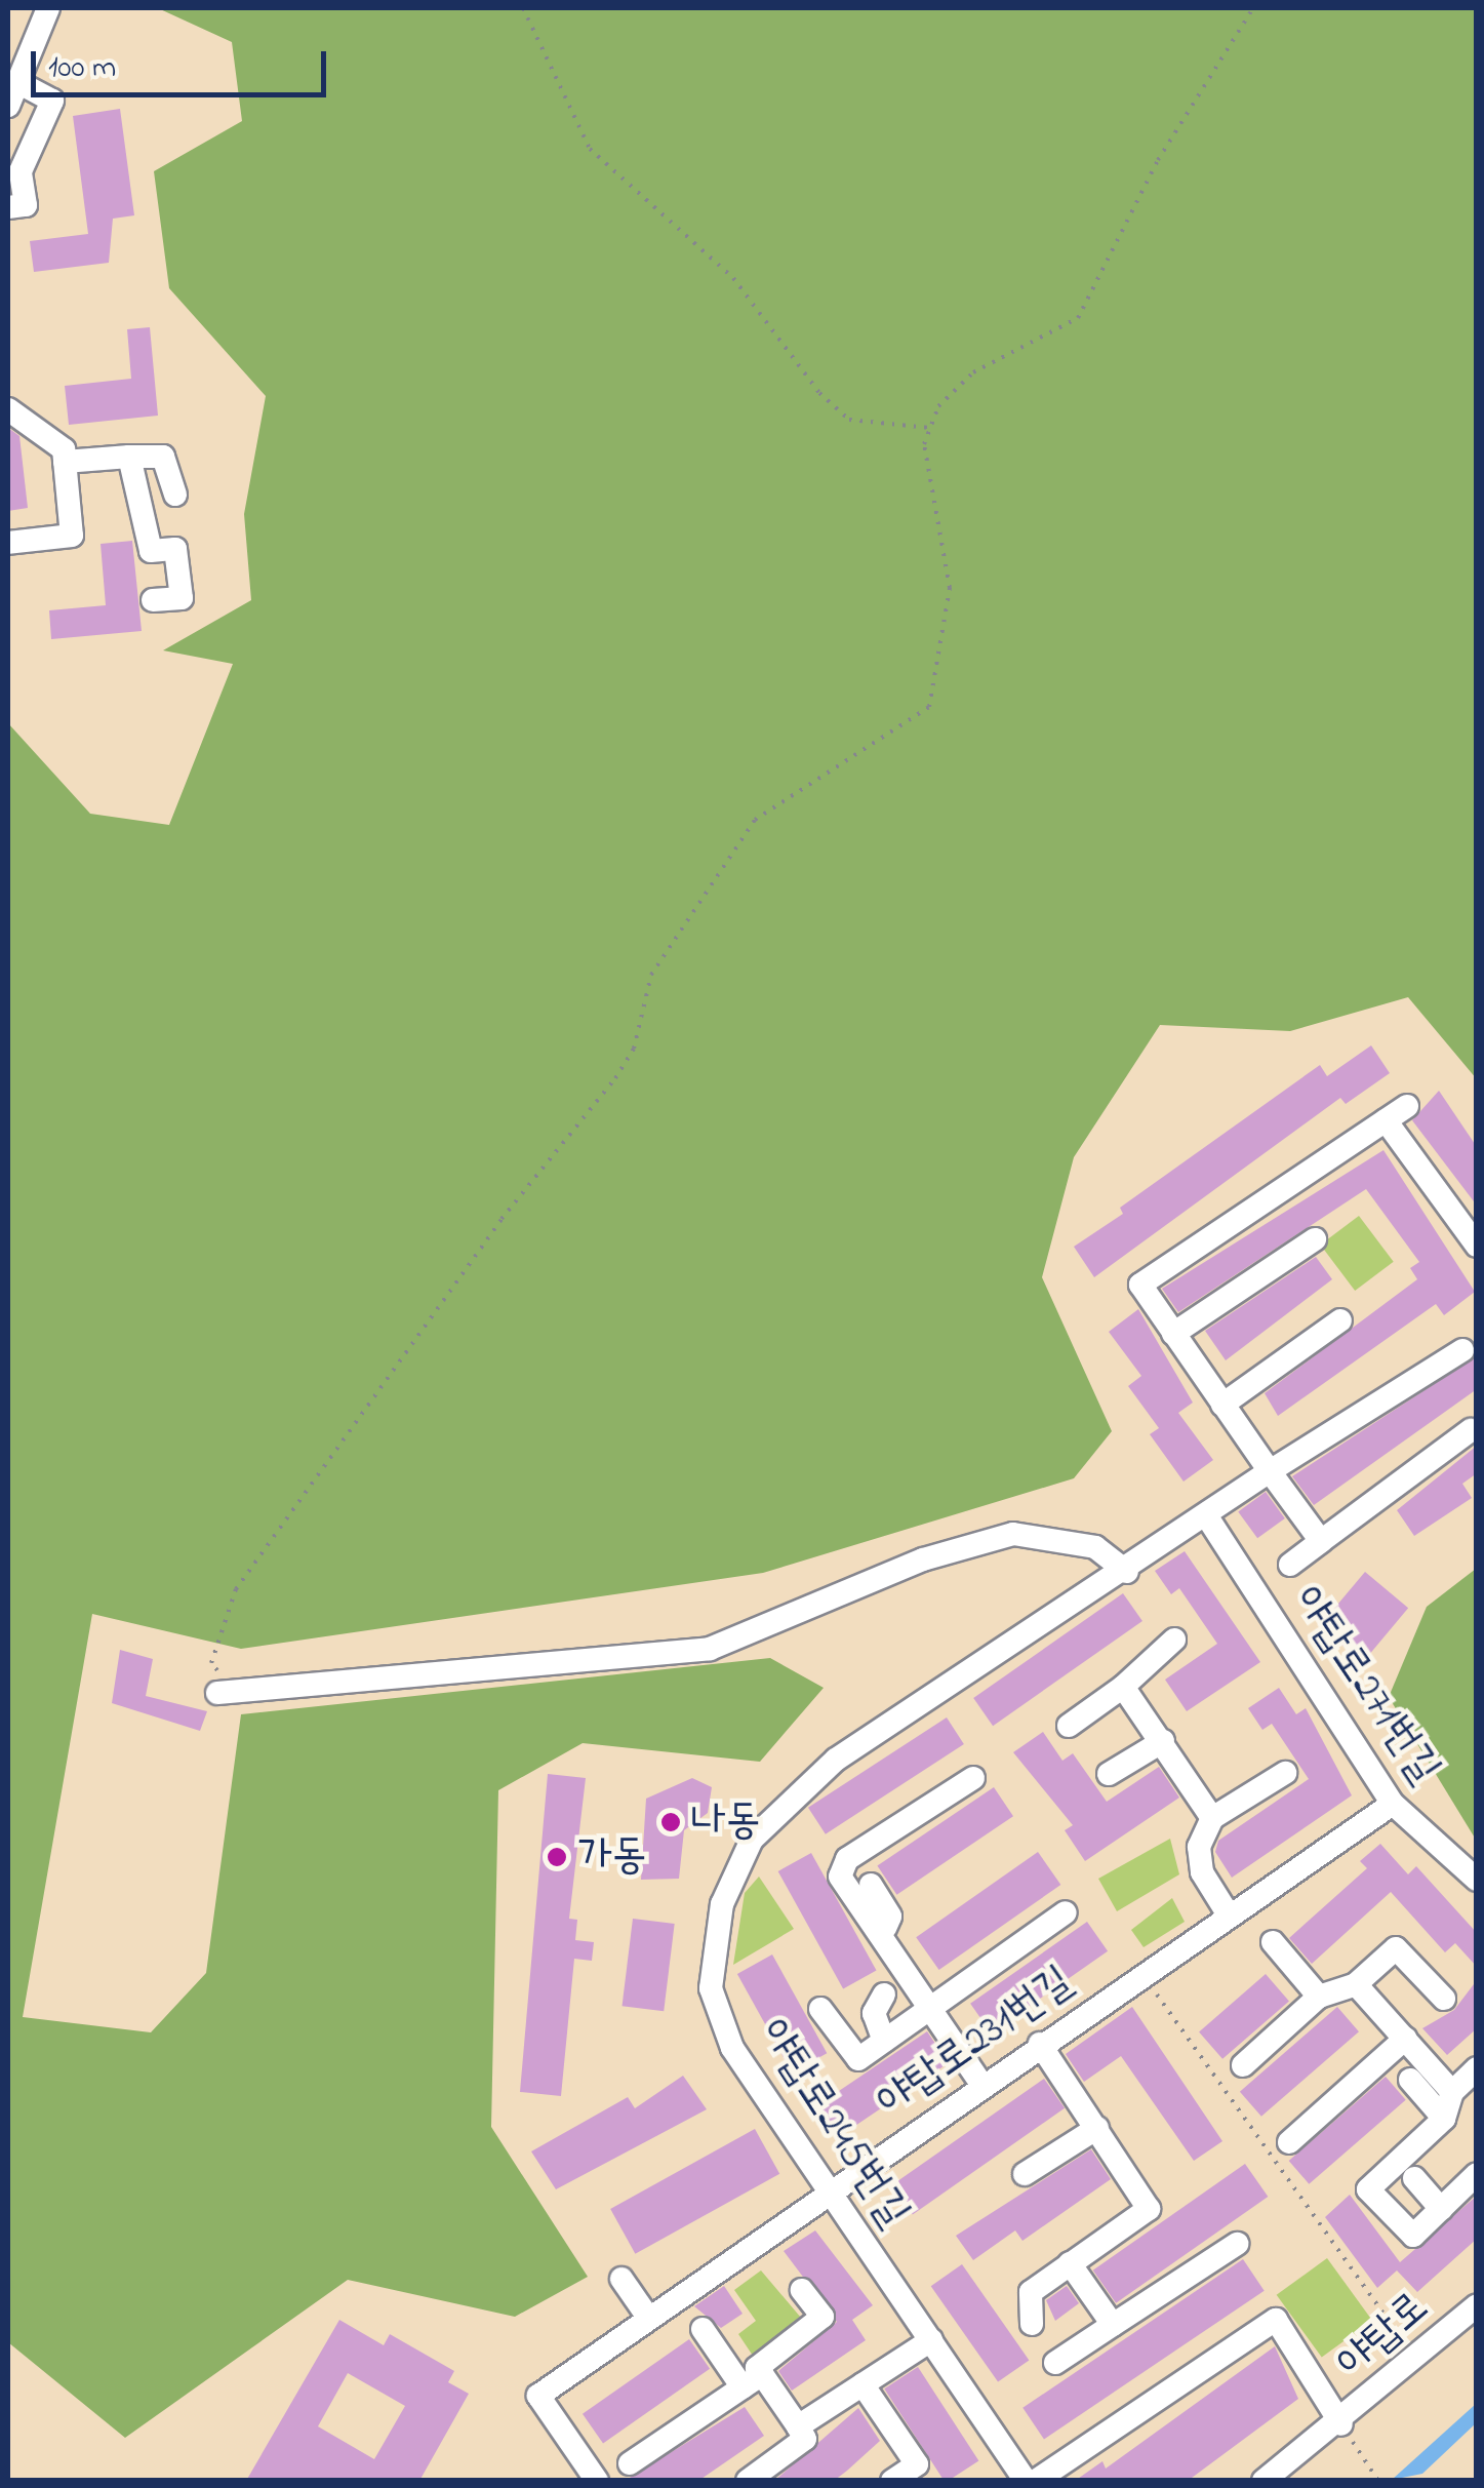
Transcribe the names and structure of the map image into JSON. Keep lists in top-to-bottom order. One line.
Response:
{"streets":{"street":["야탑로271번길","야탑로231번길","야탑로245번길","야탑로"]},"crossings":[["야탑로271번길","야탑로231번길"],["야탑로271번길","야탑로245번길"],["야탑로231번길","야탑로245번길"]],"places":["나동","가동"],"scale_bar":"100 m"}
